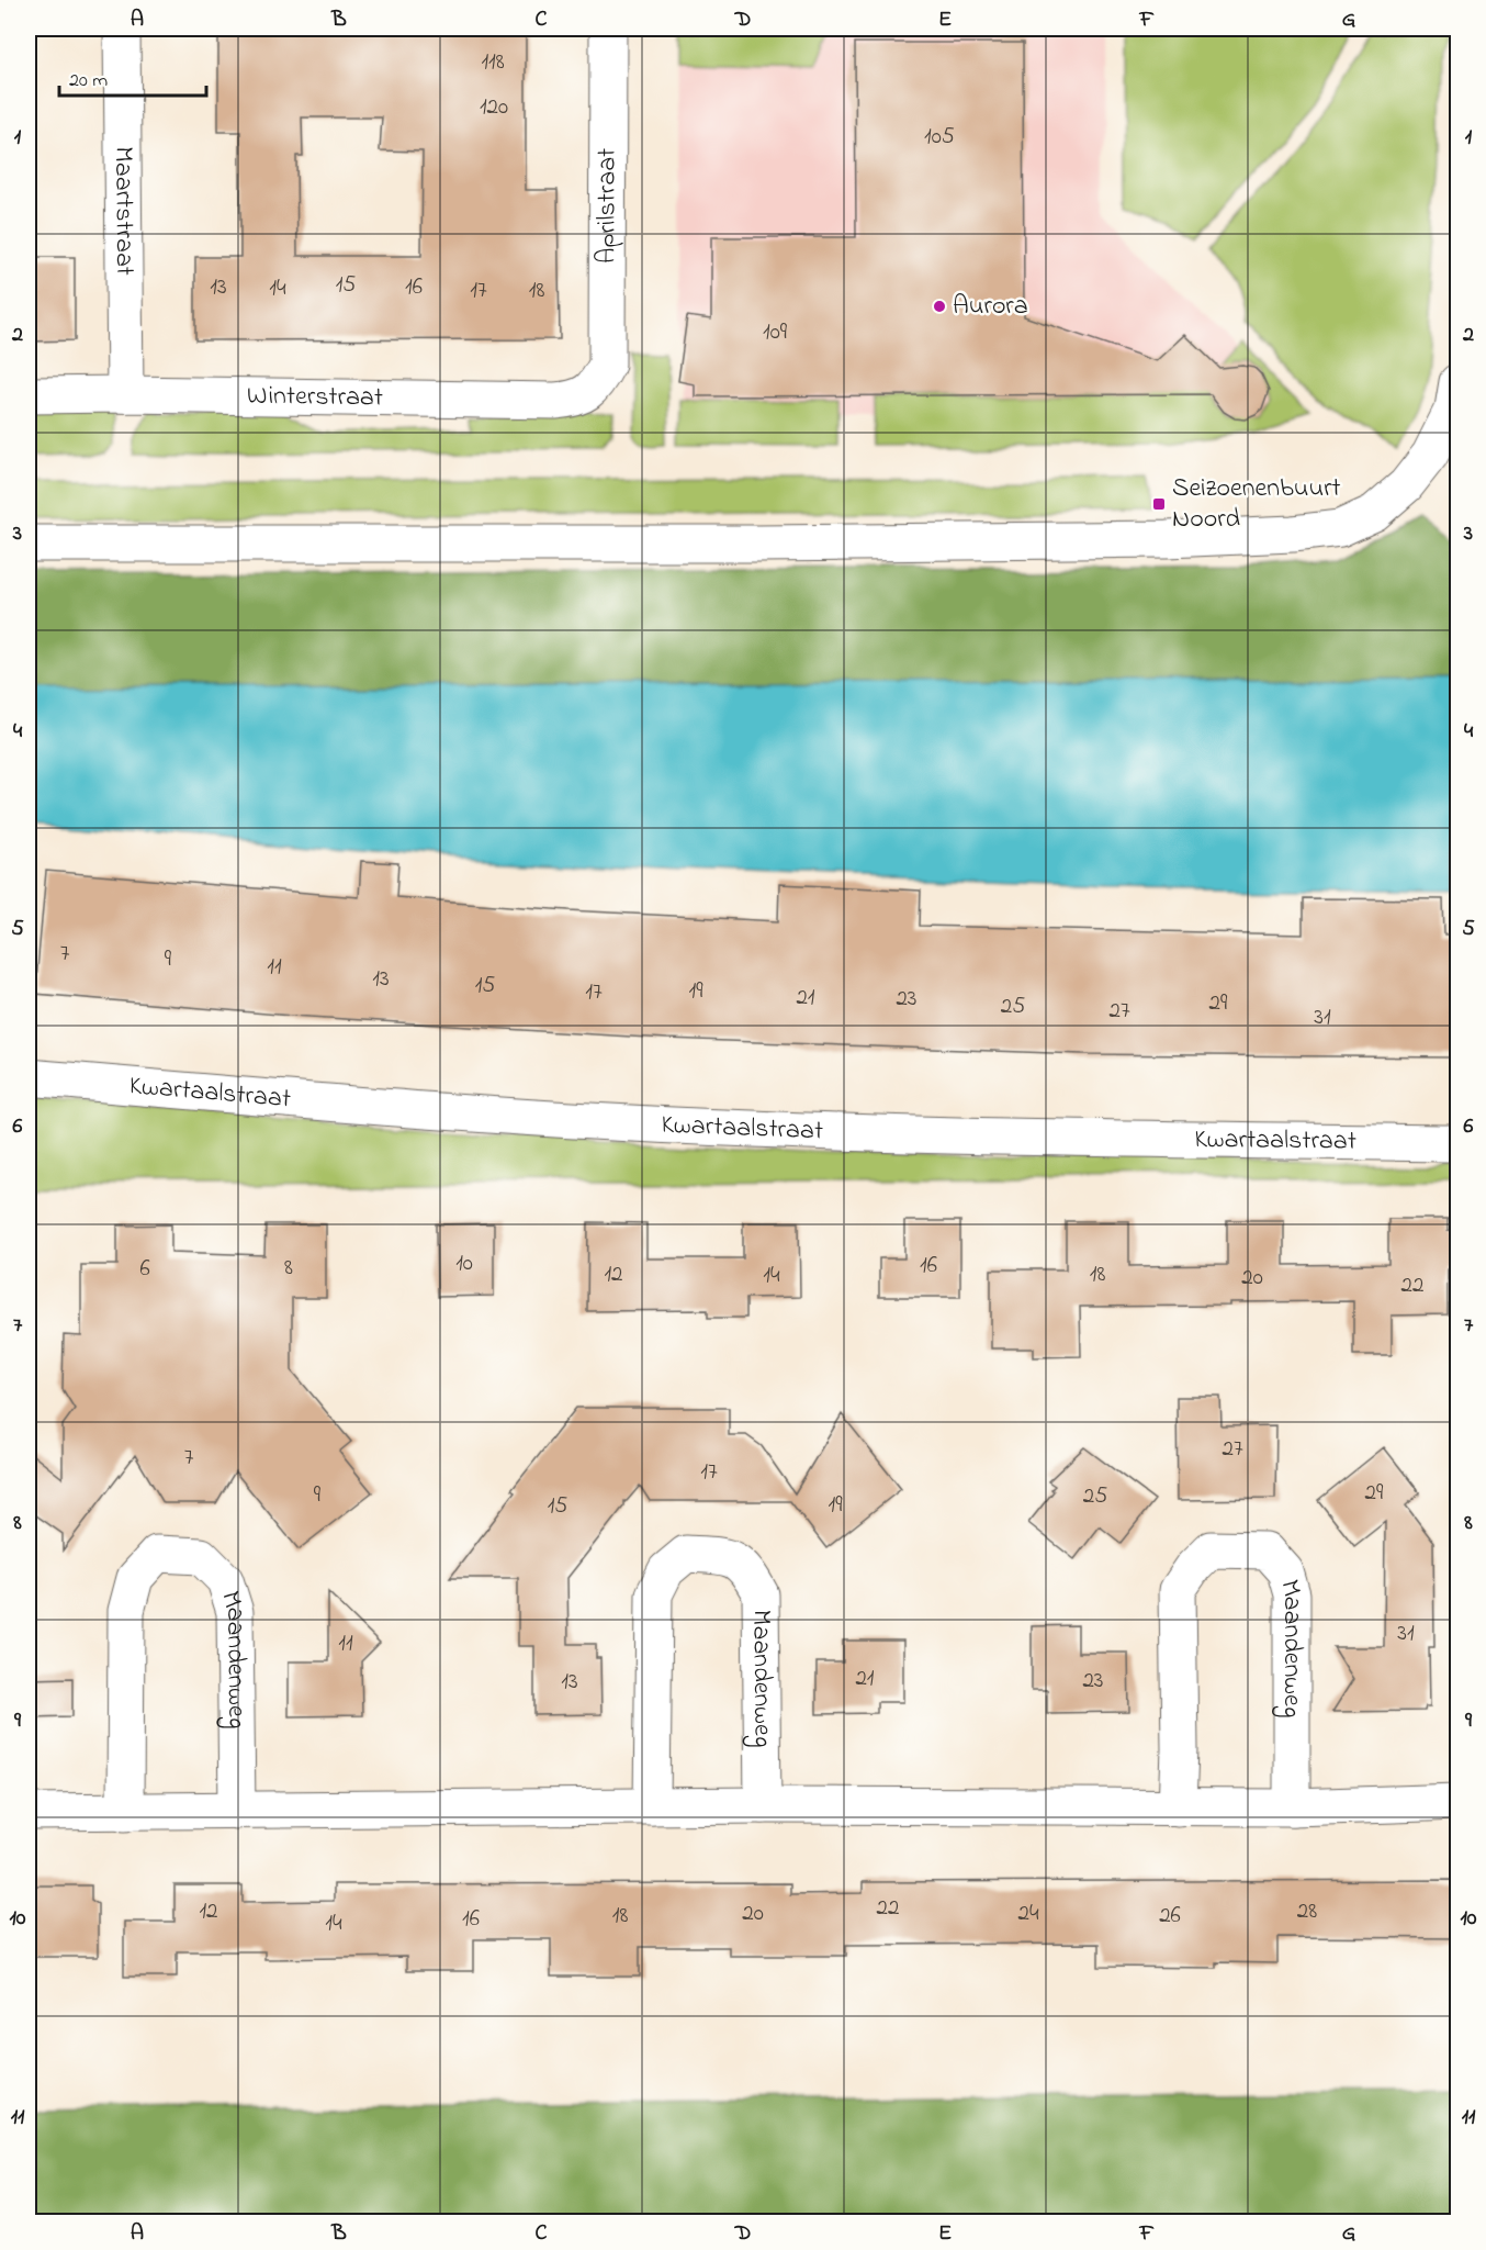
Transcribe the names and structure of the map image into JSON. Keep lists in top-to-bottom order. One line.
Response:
{"streets":{"street":["Aprilstraat","Maartstraat","Winterstraat","Kwartaalstraat","Maandenweg"]},"crossings":[["Aprilstraat","Winterstraat"],["Maartstraat","Winterstraat"]],"places":{"other":["Aurora"],"transit":["Seizoenenbuurt Noord"]},"house_numbers":["118","120","105","15","13","16","14","17","18","109","7","9","11","13","15","19","17","21","23","29","25","27","31","10","16","8","6","12","18","14","20","22","27","7","17","29","9","25","19","15","31","11","21","23","13","22","12","28","20","24","18","26","16","14"],"scale_bar":"20 m","grid":{"columns":["A","B","C","D","E","F","G"],"rows":["1","2","3","4","5","6","7","8","9","10","11"]}}
